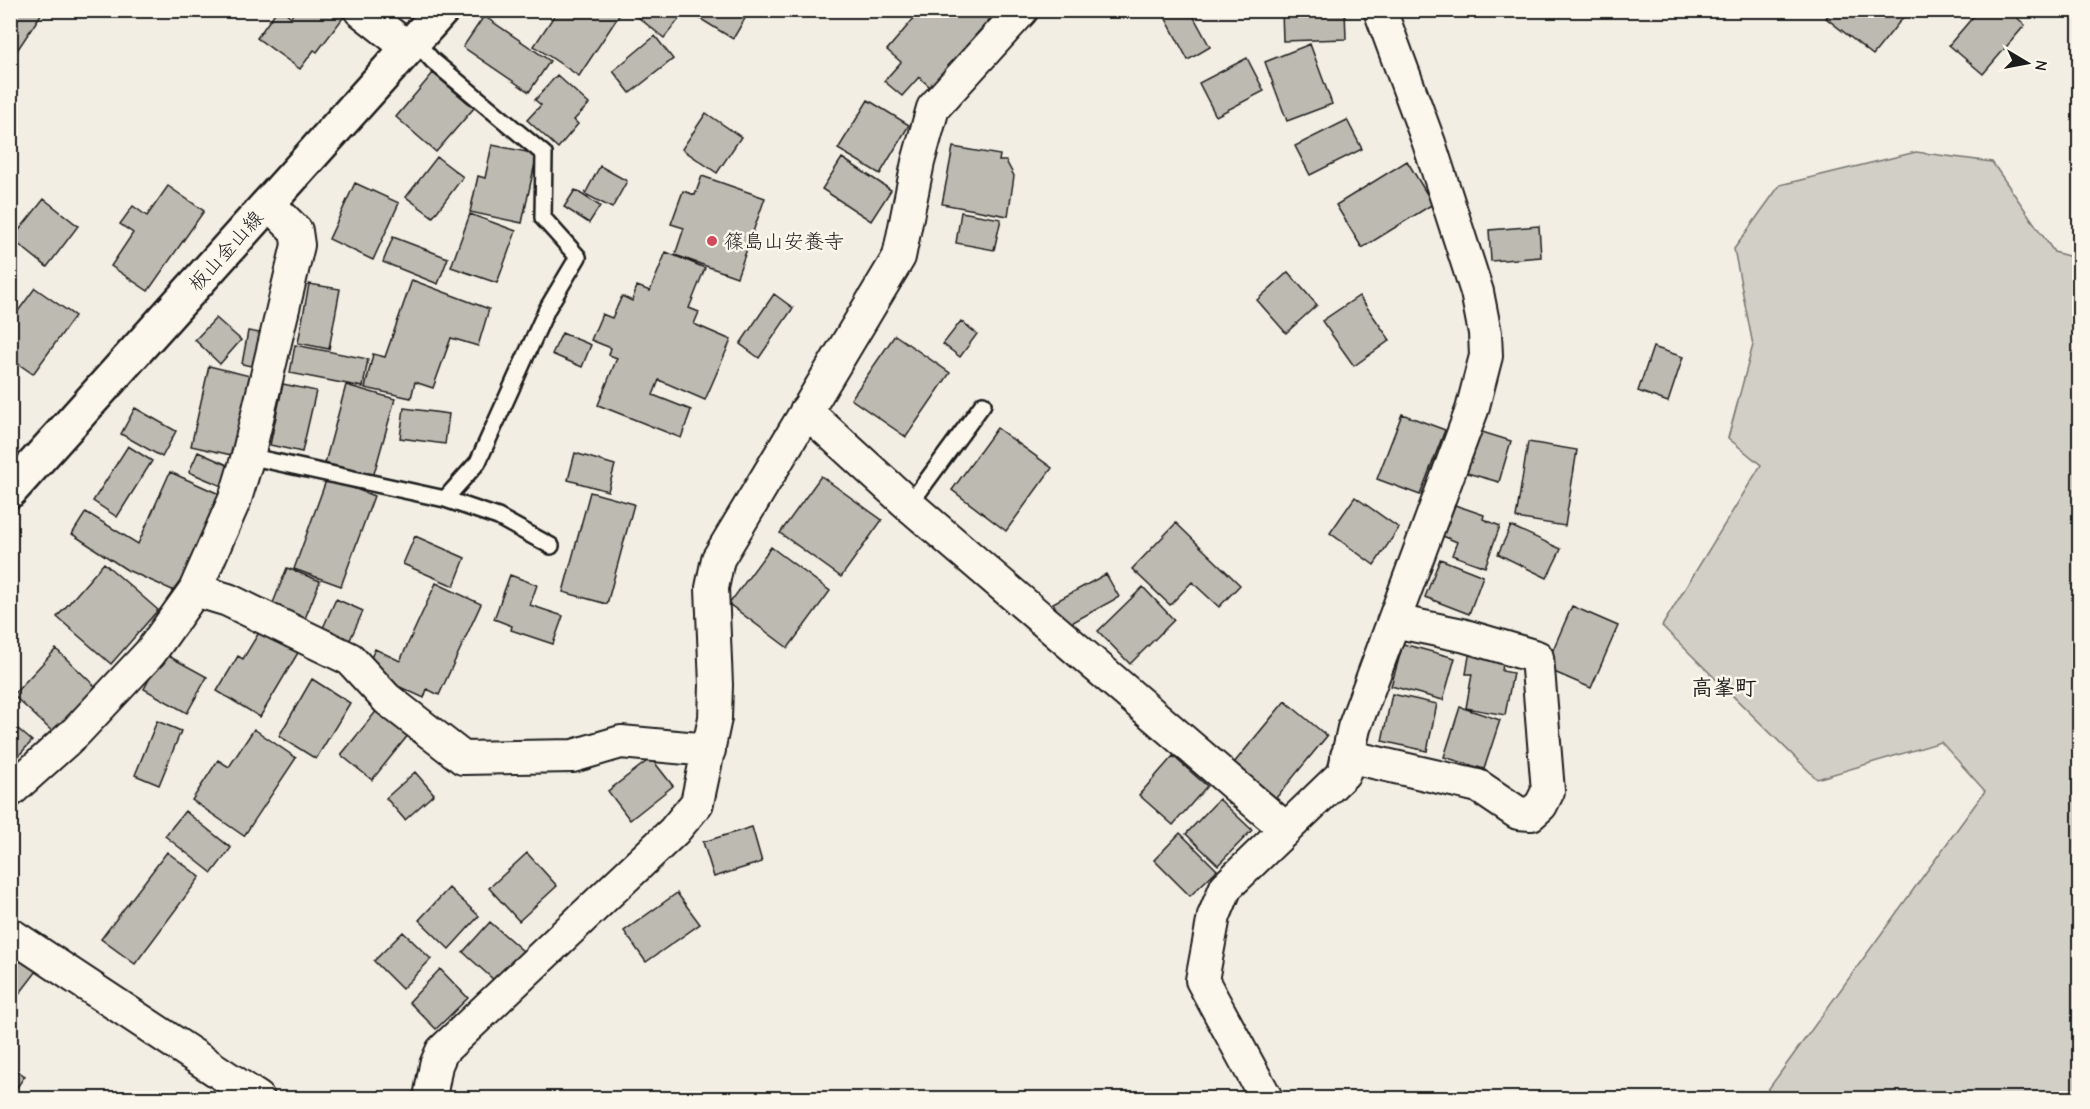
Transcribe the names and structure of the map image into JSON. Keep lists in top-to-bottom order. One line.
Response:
{"streets":{"main road":["板山金山線"]},"districts":["高峯町"],"places":["篠島山安養寺"],"north":"right"}
